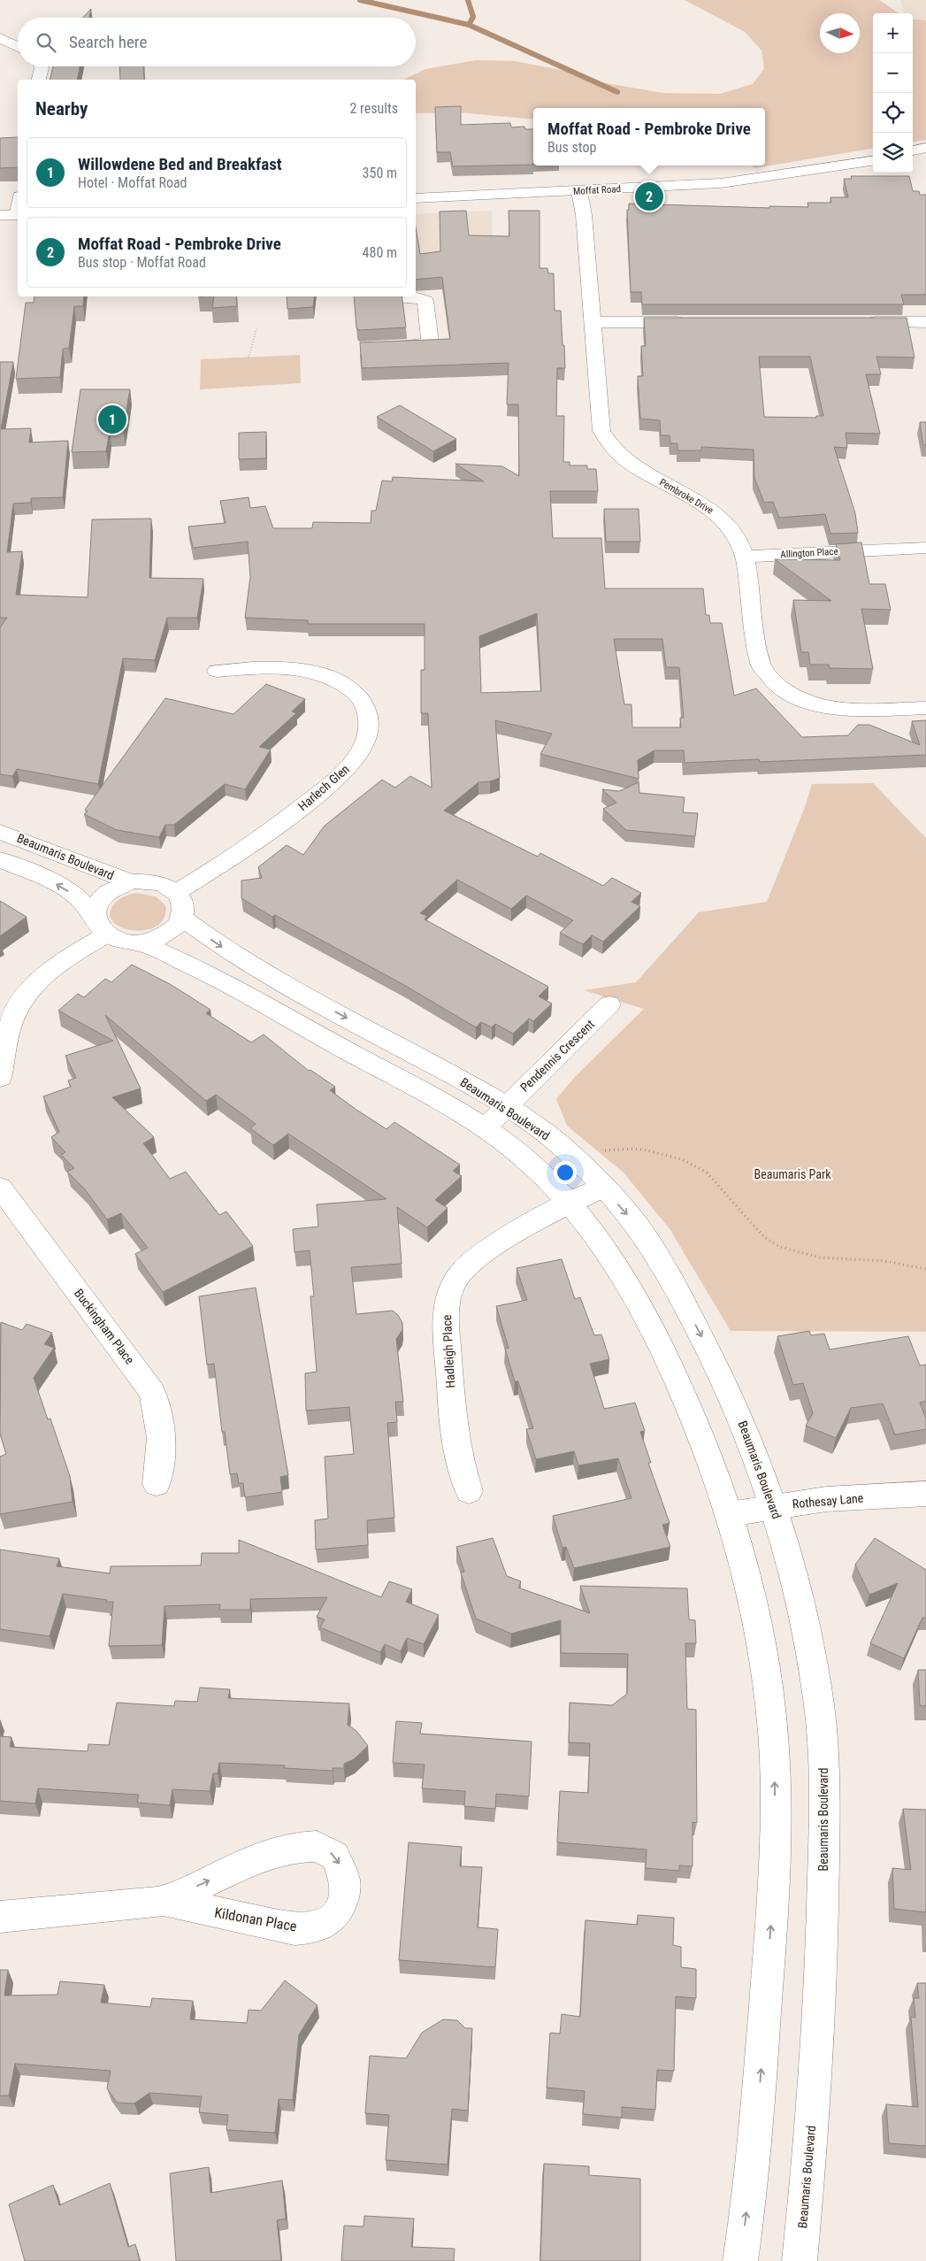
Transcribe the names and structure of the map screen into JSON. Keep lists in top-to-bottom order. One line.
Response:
{"streets":{"street":["Moffat Road","Pembroke Drive","Allington Place","Harlech Glen","Beaumaris Boulevard","Pendennis Crescent","Buckingham Place","Hadleigh Place","Rothesay Lane","Kildonan Place"]},"crossings":[["Moffat Road","Pembroke Drive"],["Pembroke Drive","Allington Place"],["Harlech Glen","Beaumaris Boulevard"],["Beaumaris Boulevard","Pendennis Crescent"],["Beaumaris Boulevard","Hadleigh Place"],["Beaumaris Boulevard","Rothesay Lane"]],"parks":["Beaumaris Park"],"north":"right","page":{"map_buttons":["+","−"],"search":"Search here","heading":["Nearby","2 results"],"popup":["Moffat Road - Pembroke Drive","Bus stop"],"list":[{"mark":"1","name":"Willowdene Bed and Breakfast","note":"Hotel · Moffat Road","value":"350 m"},{"mark":"2","name":"Moffat Road - Pembroke Drive","note":"Bus stop · Moffat Road","value":"480 m"}],"pins":["2","1"]}}
